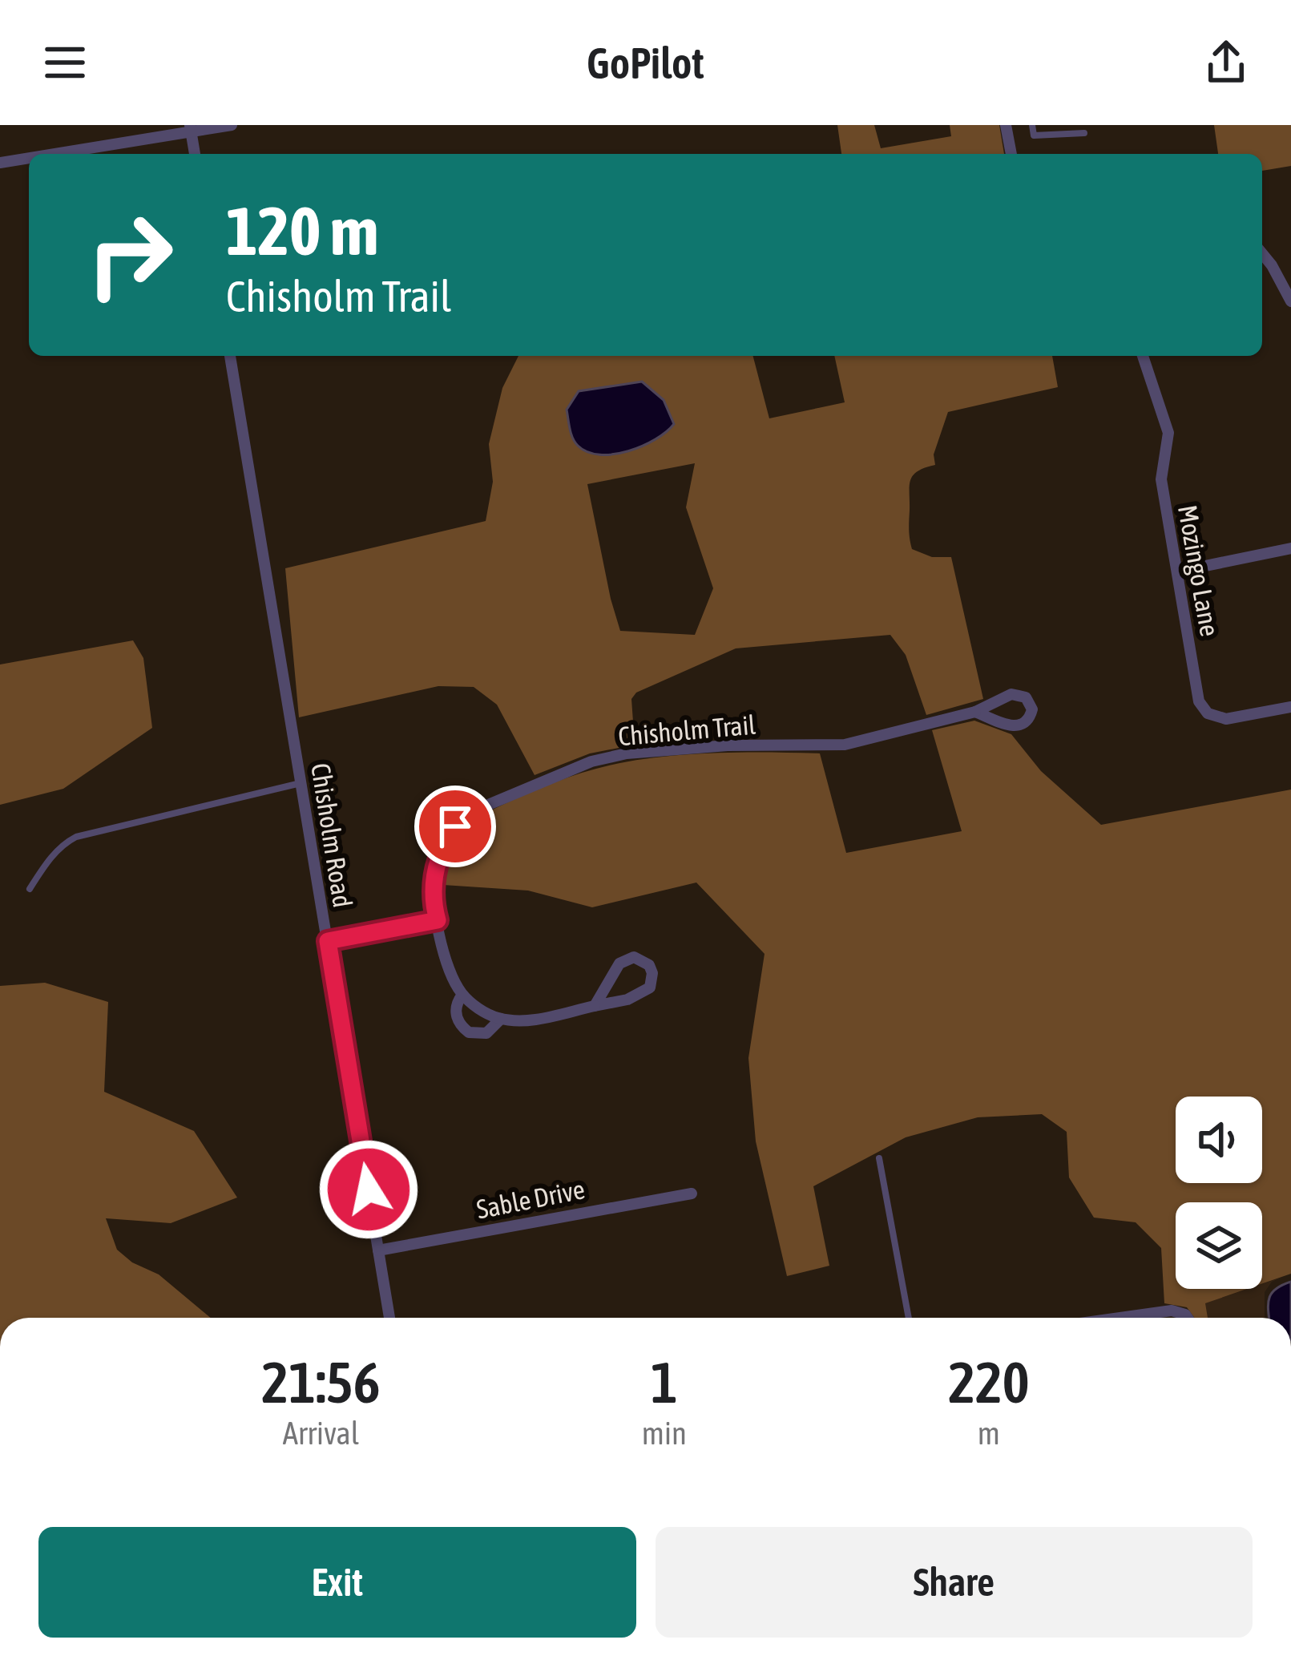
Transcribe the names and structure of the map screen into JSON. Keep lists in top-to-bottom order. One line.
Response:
{"streets":{"street":["Mozingo Lane","Chisholm Trail","Chisholm Road","Sable Drive"]},"crossings":[["Chisholm Road","Sable Drive"]],"page":{"header":"GoPilot","turn":["120 m","Chisholm Trail"],"eta":["21:56","Arrival","1","min","220","m"],"buttons":["Exit","Share"]}}
